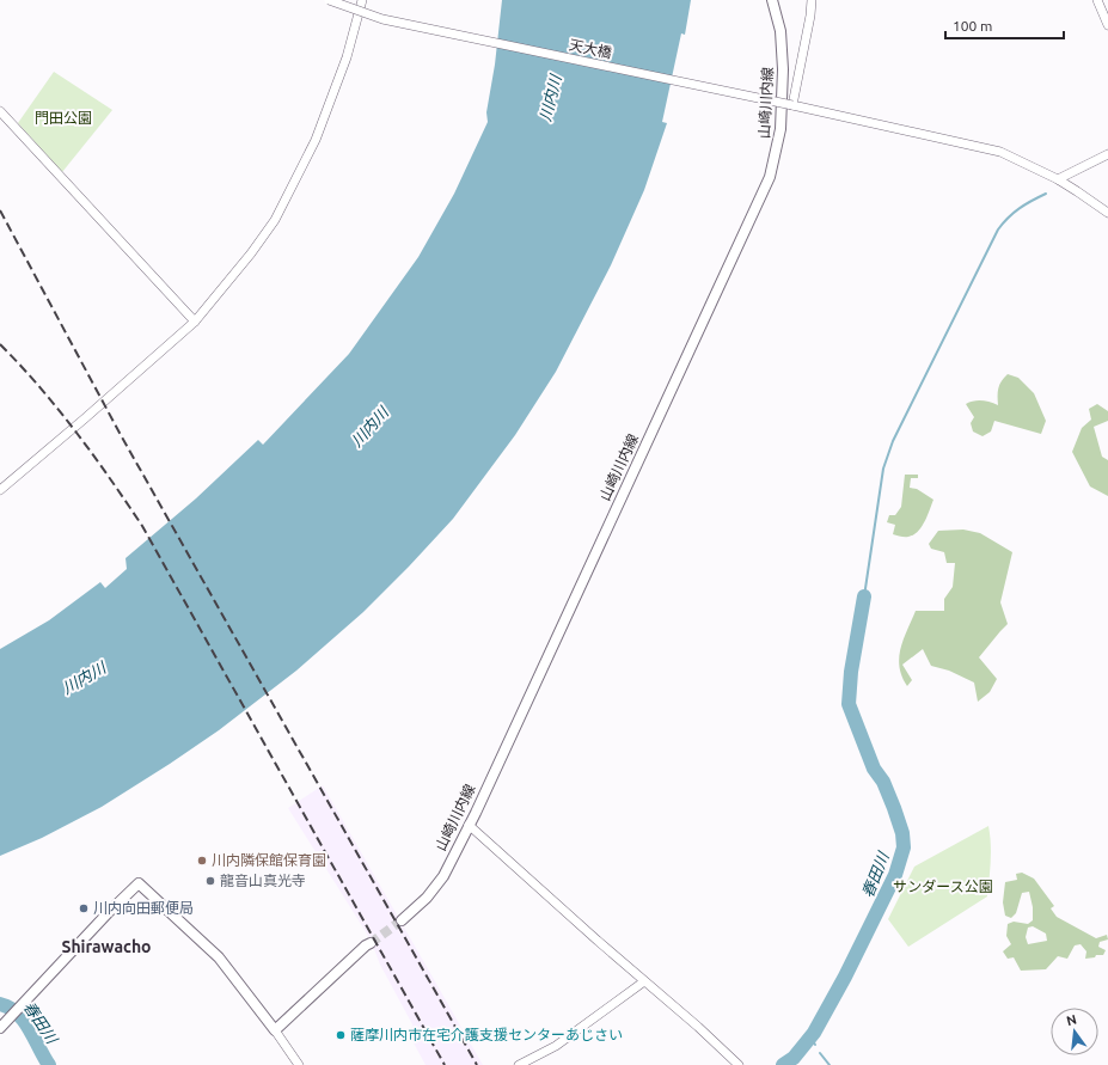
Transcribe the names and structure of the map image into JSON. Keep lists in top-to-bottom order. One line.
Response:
{"streets":{"main road":["山崎川内線"],"street":["天大橋"]},"districts":["Shirawacho"],"water":["川内川","春田川"],"parks":["門田公園","サンダース公園"],"places":["川内隣保館保育園","龍音山真光寺","川内向田郵便局","薩摩川内市在宅介護支援センターあじさい"],"scale_bar":"100 m","north":"top"}
